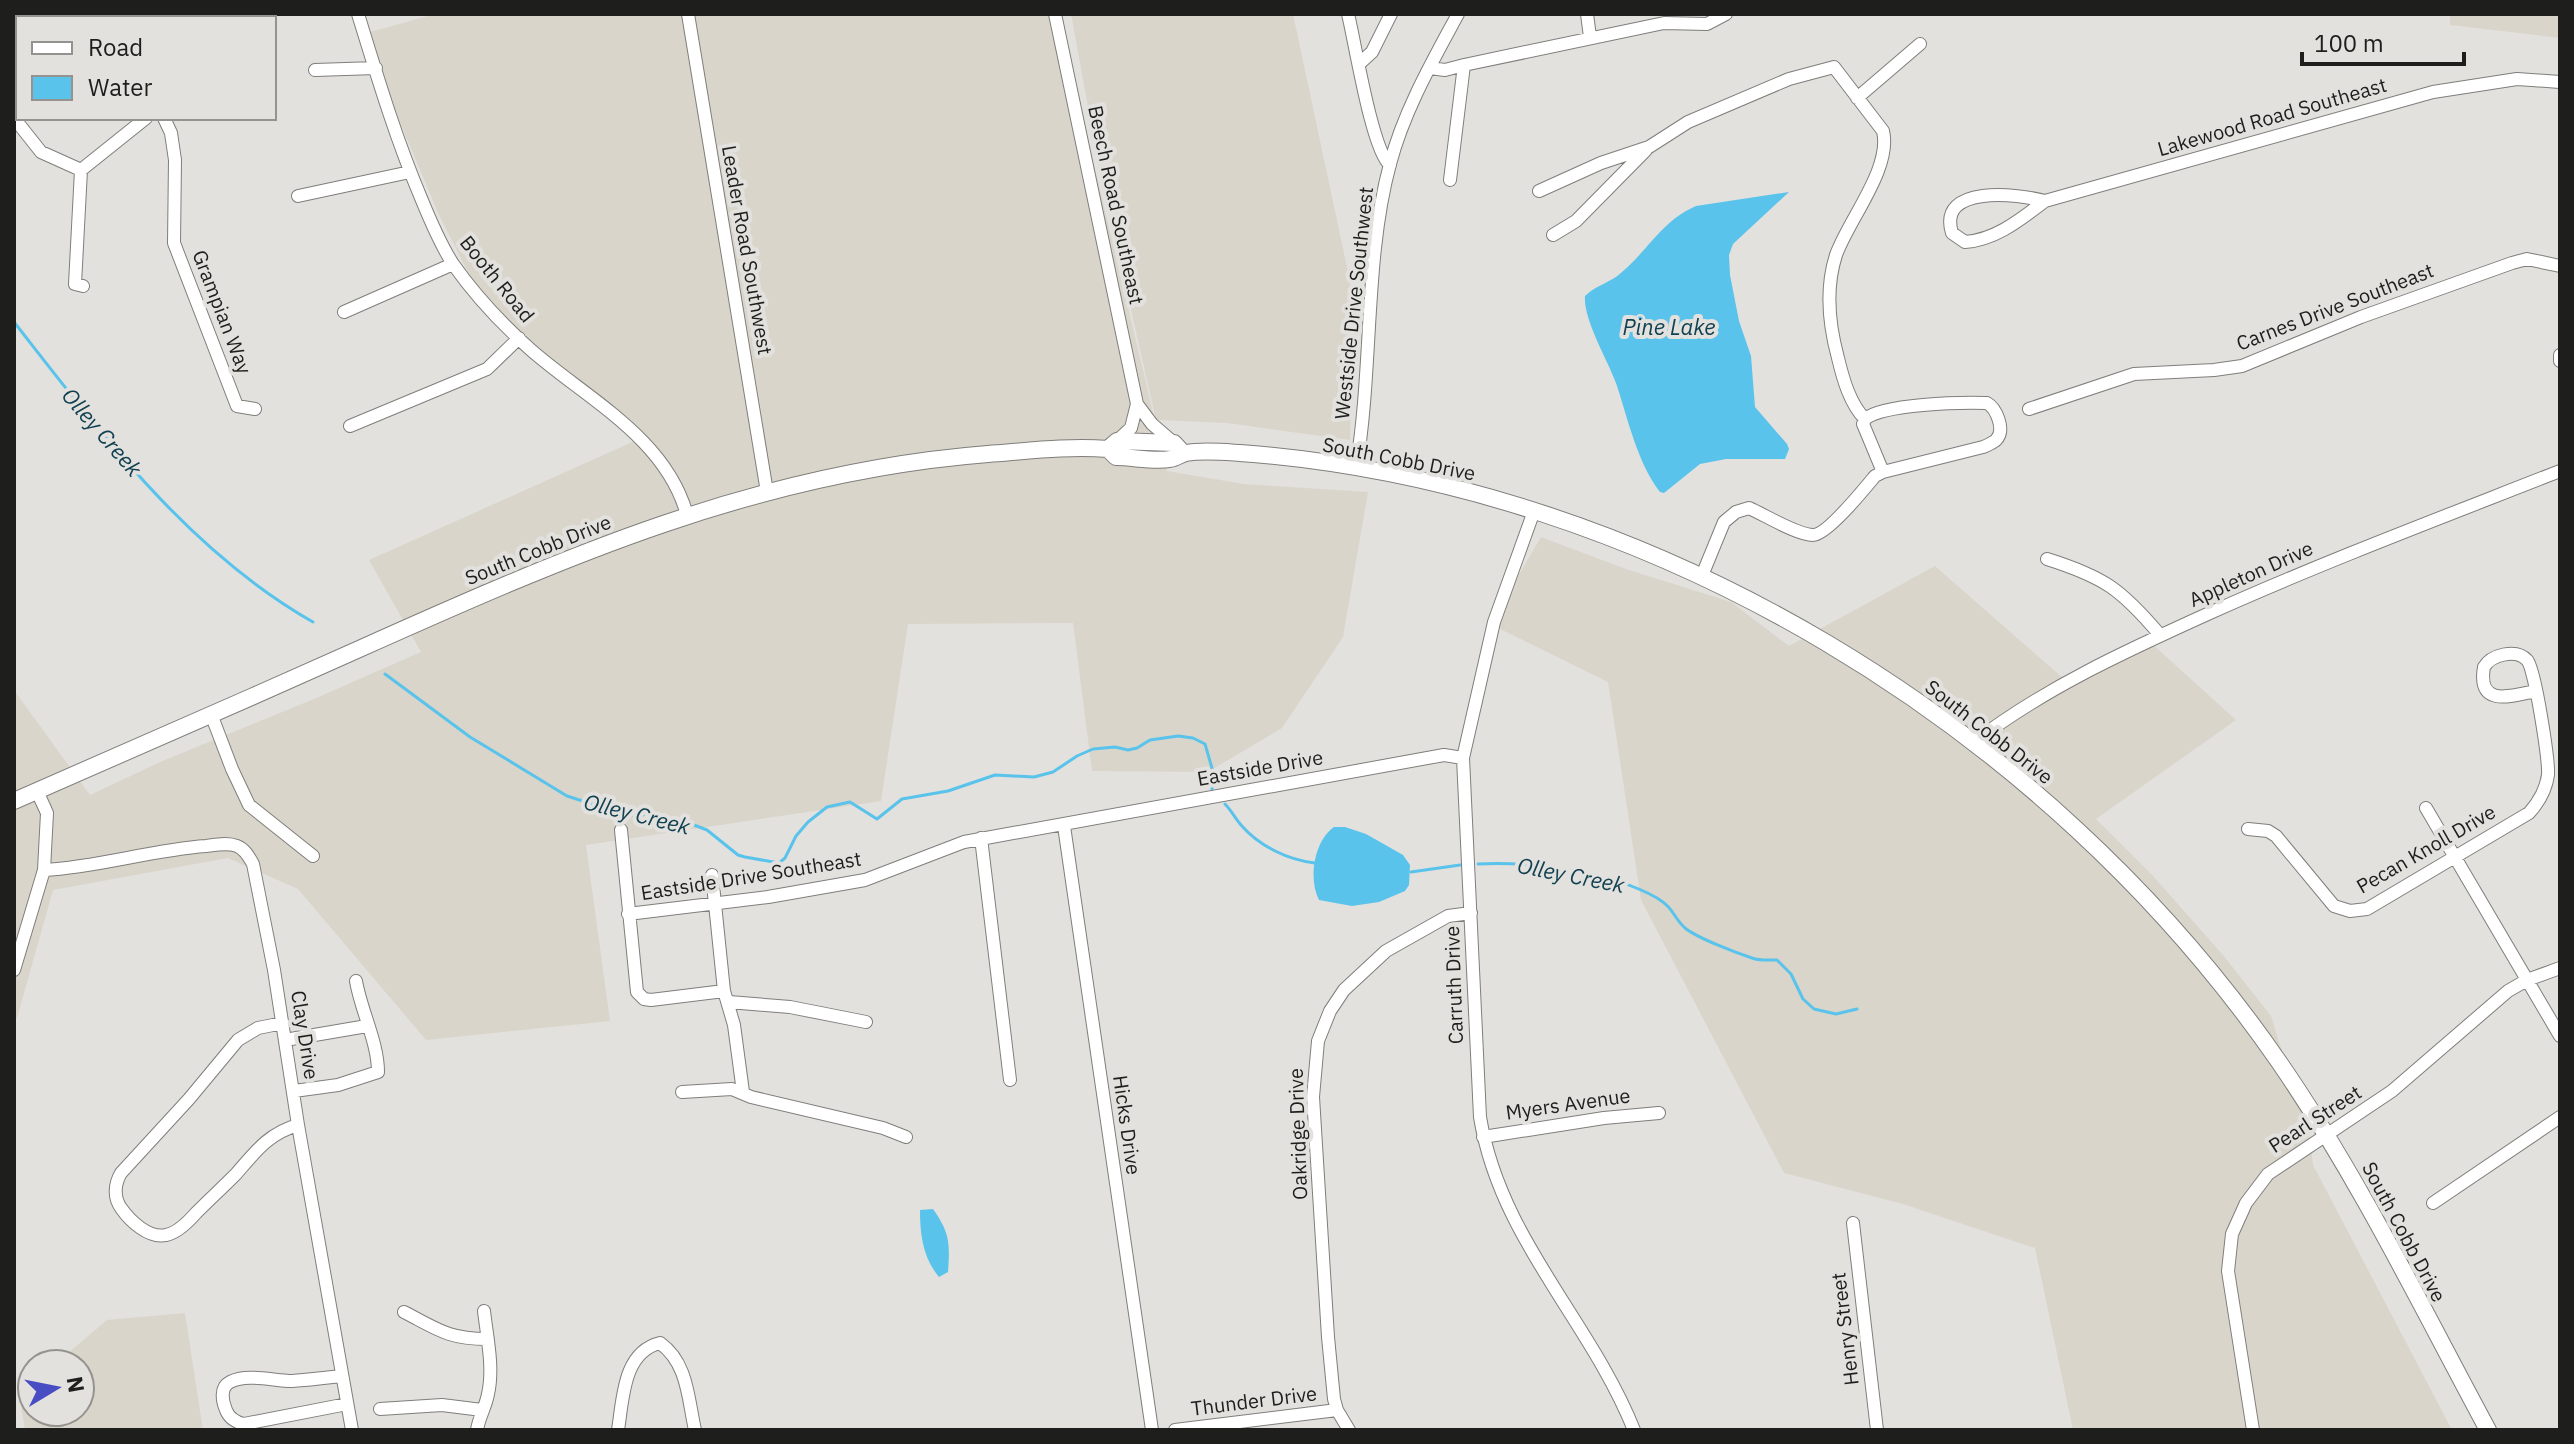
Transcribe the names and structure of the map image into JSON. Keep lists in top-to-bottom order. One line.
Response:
{"streets":{"main road":["South Cobb Drive"],"street":["Lakewood Road Southeast","Beech Road Southeast","Leader Road Southwest","Booth Road","Westside Drive Southwest","Carnes Drive Southeast","Grampian Way","Appleton Drive","Eastside Drive","Pecan Knoll Drive","Eastside Drive Southeast","Carruth Drive","Clay Drive","Myers Avenue","Pearl Street","Hicks Drive","Oakridge Drive","Henry Street","Thunder Drive"]},"crossings":[["Beech Road Southeast","South Cobb Drive"],["Leader Road Southwest","South Cobb Drive"],["Booth Road","South Cobb Drive"],["Westside Drive Southwest","South Cobb Drive"],["South Cobb Drive","Appleton Drive"],["South Cobb Drive","Carruth Drive"],["South Cobb Drive","Pearl Street"],["Eastside Drive","Eastside Drive Southeast"],["Eastside Drive","Carruth Drive"],["Eastside Drive","Hicks Drive"],["Eastside Drive Southeast","Hicks Drive"],["Carruth Drive","Myers Avenue"],["Carruth Drive","Oakridge Drive"],["Oakridge Drive","Thunder Drive"]],"water":["Pine Lake","Olley Creek"],"legend":["Road","Water"],"scale_bar":"100 m","north":"right"}
